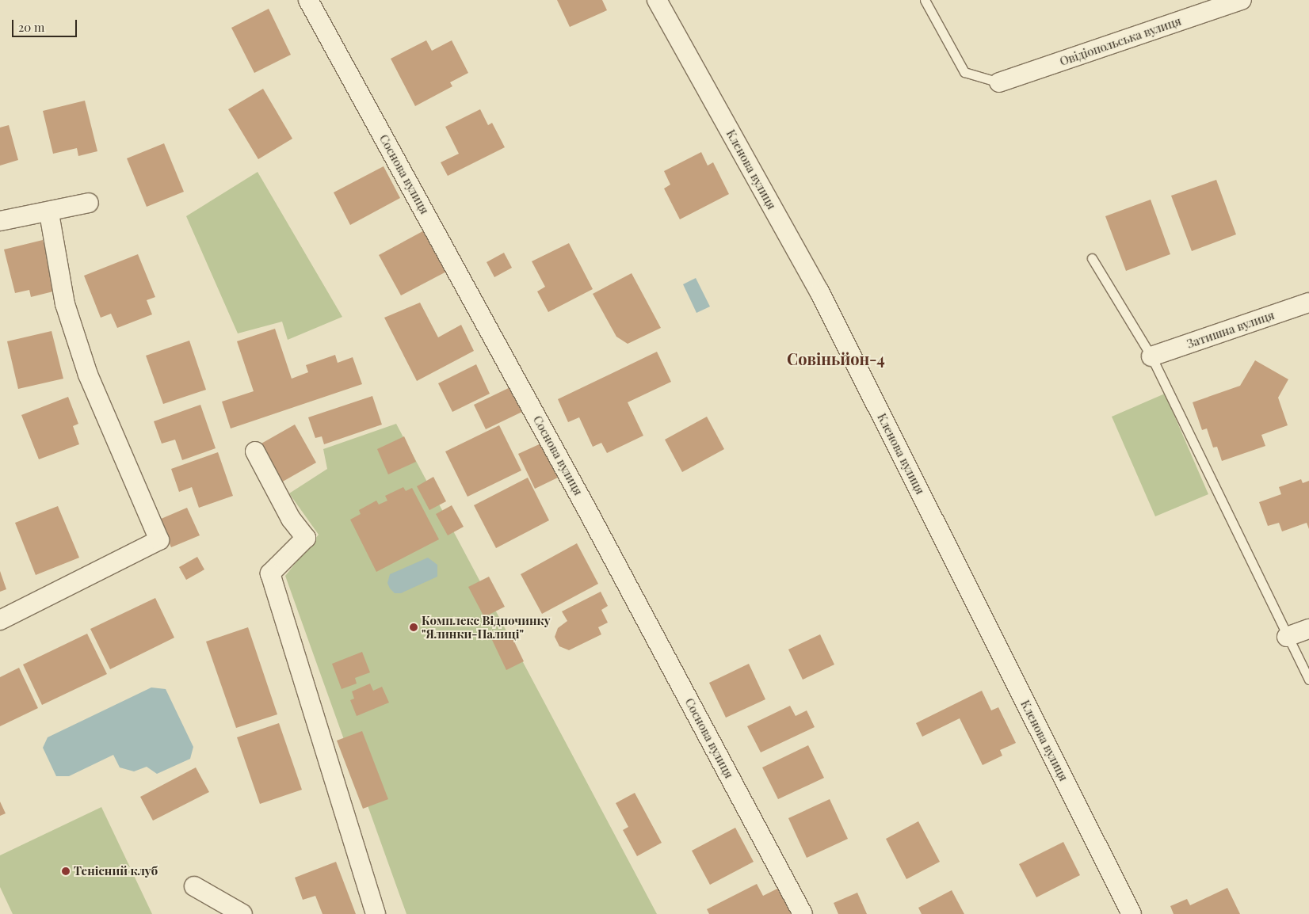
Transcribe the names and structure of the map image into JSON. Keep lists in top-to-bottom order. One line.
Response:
{"streets":{"street":["Овідіопольська вулиця","Кленова вулиця","Соснова вулиця","Затишна вулиця"]},"districts":["Совіньйон-4"],"places":["Комплекс Відпочинку \"Ялинки-Палиці\"","Тенісний клуб"],"scale_bar":"20 m"}
